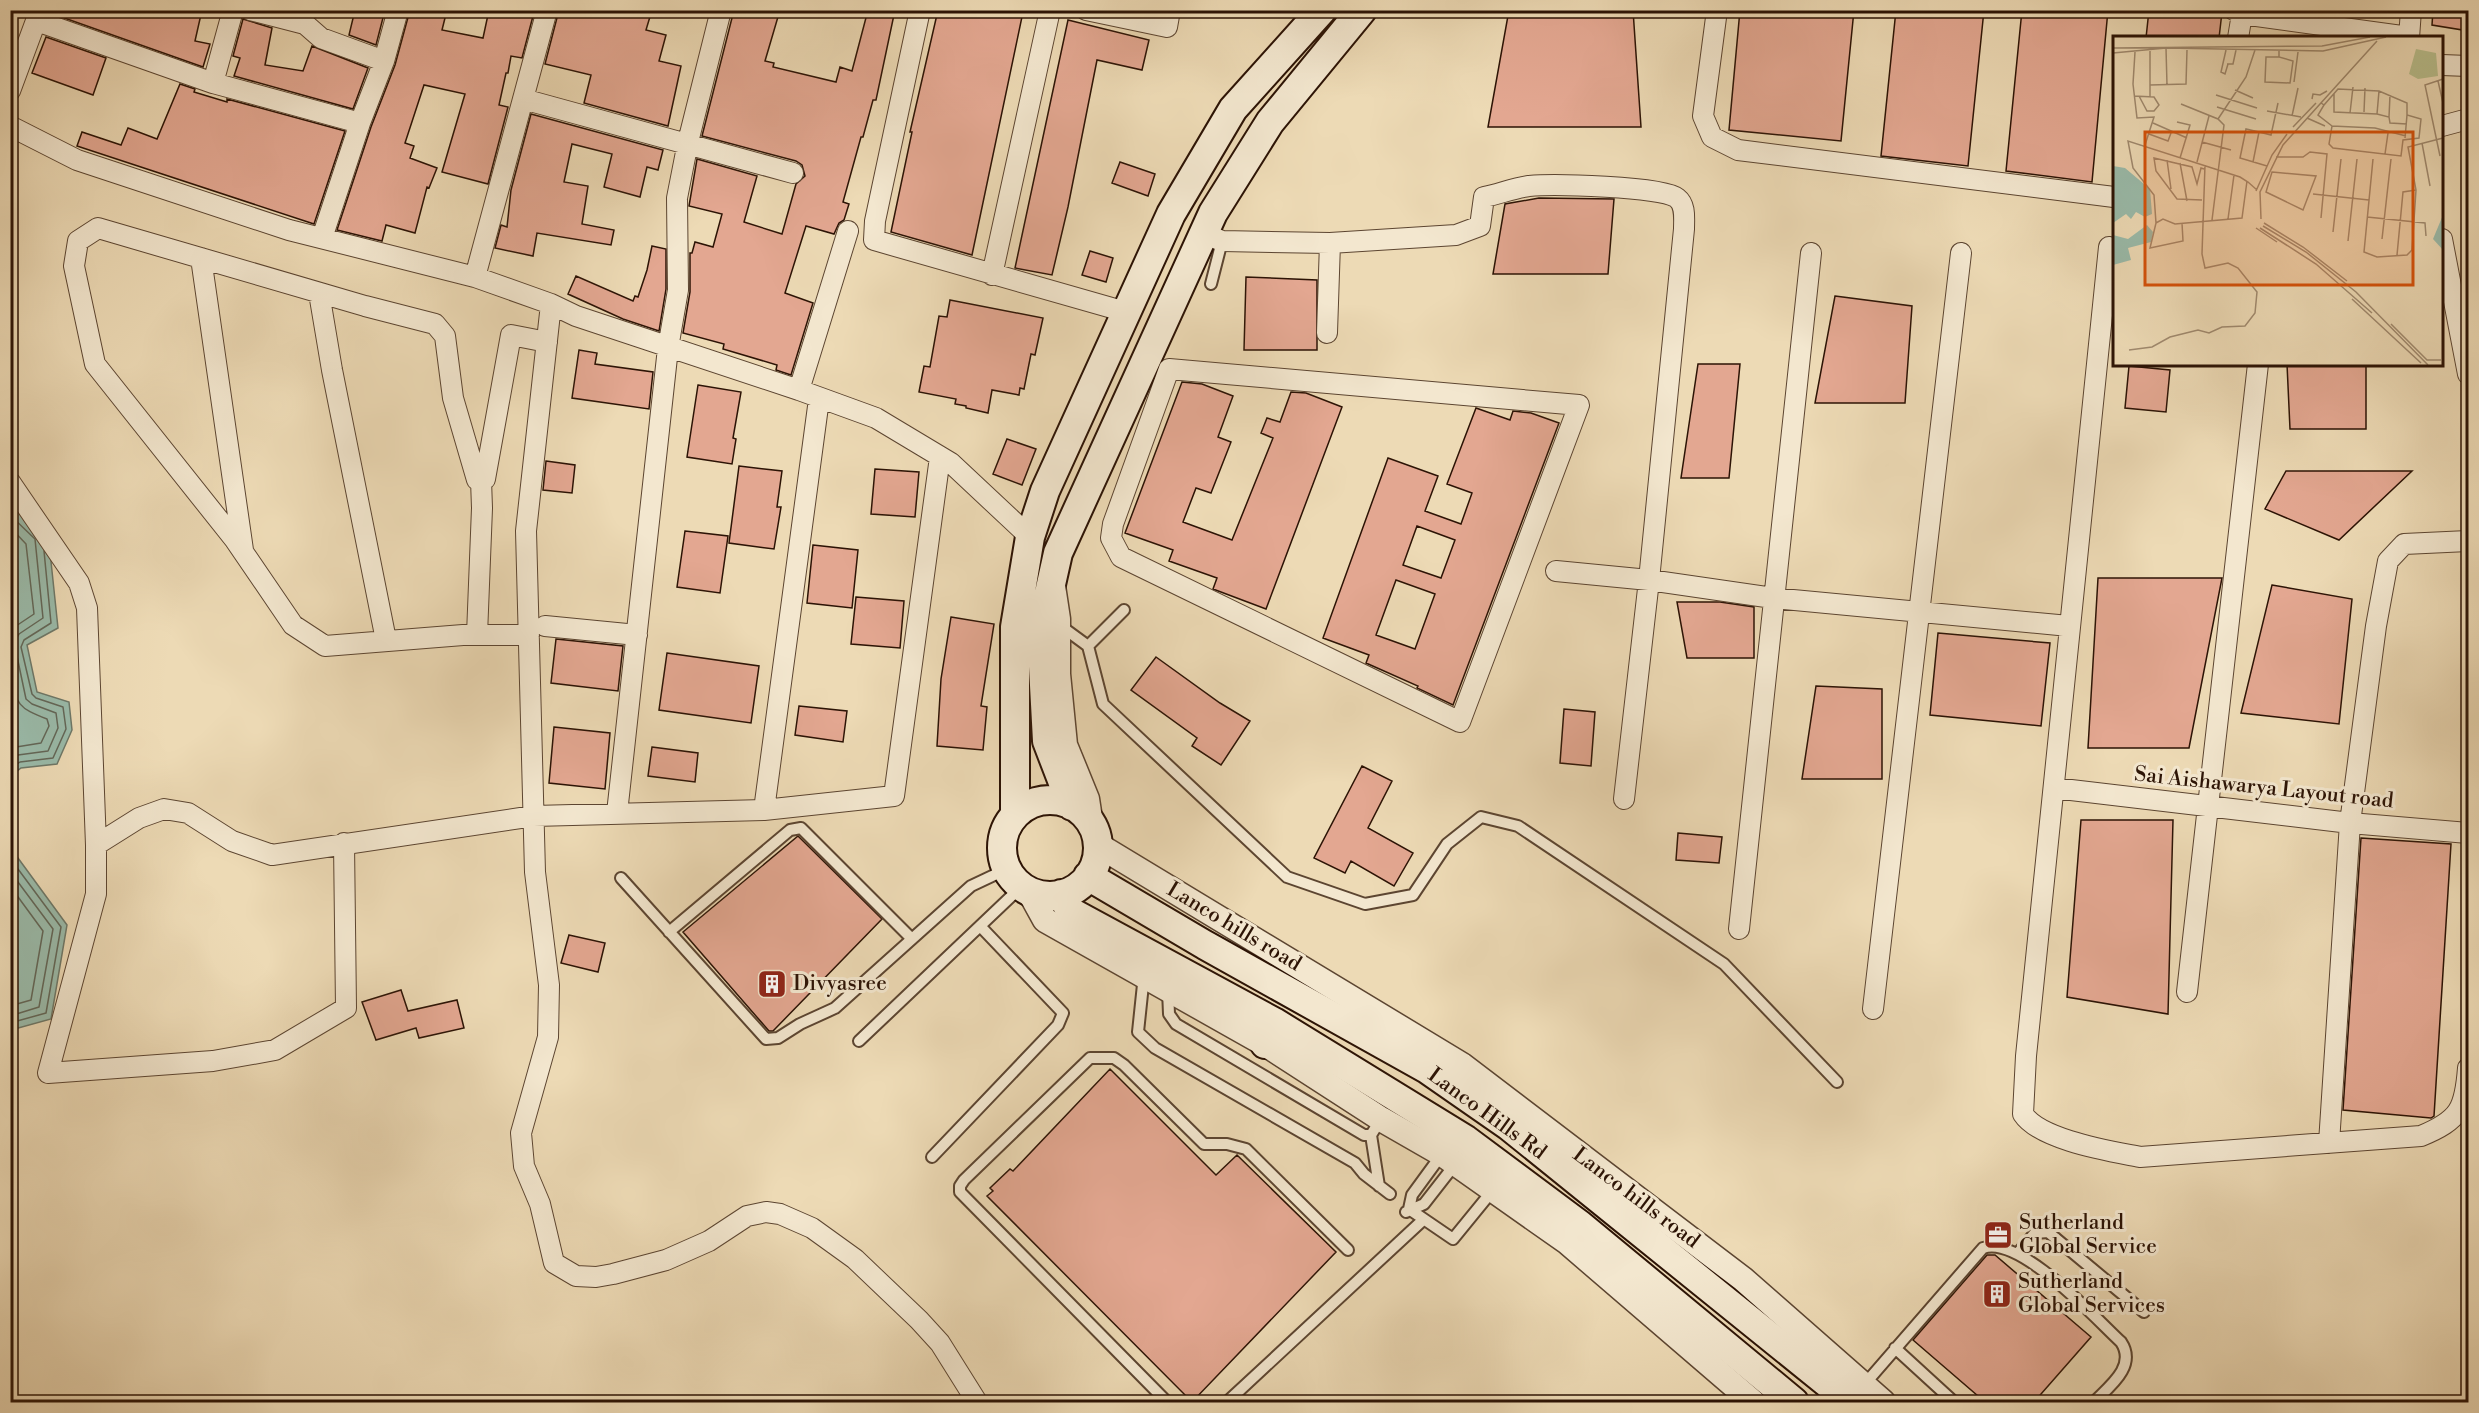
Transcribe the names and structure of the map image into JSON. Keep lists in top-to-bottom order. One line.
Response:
{"streets":{"main road":["Lanco Hills Rd"],"street":["Sai Aishawarya Layout road","Lanco hills road"]},"crossings":[["Lanco hills road","Lanco Hills Rd"]],"places":{"building":["Divyasree","Sutherland Global Services"],"office":["Sutherland Global Service"]}}
